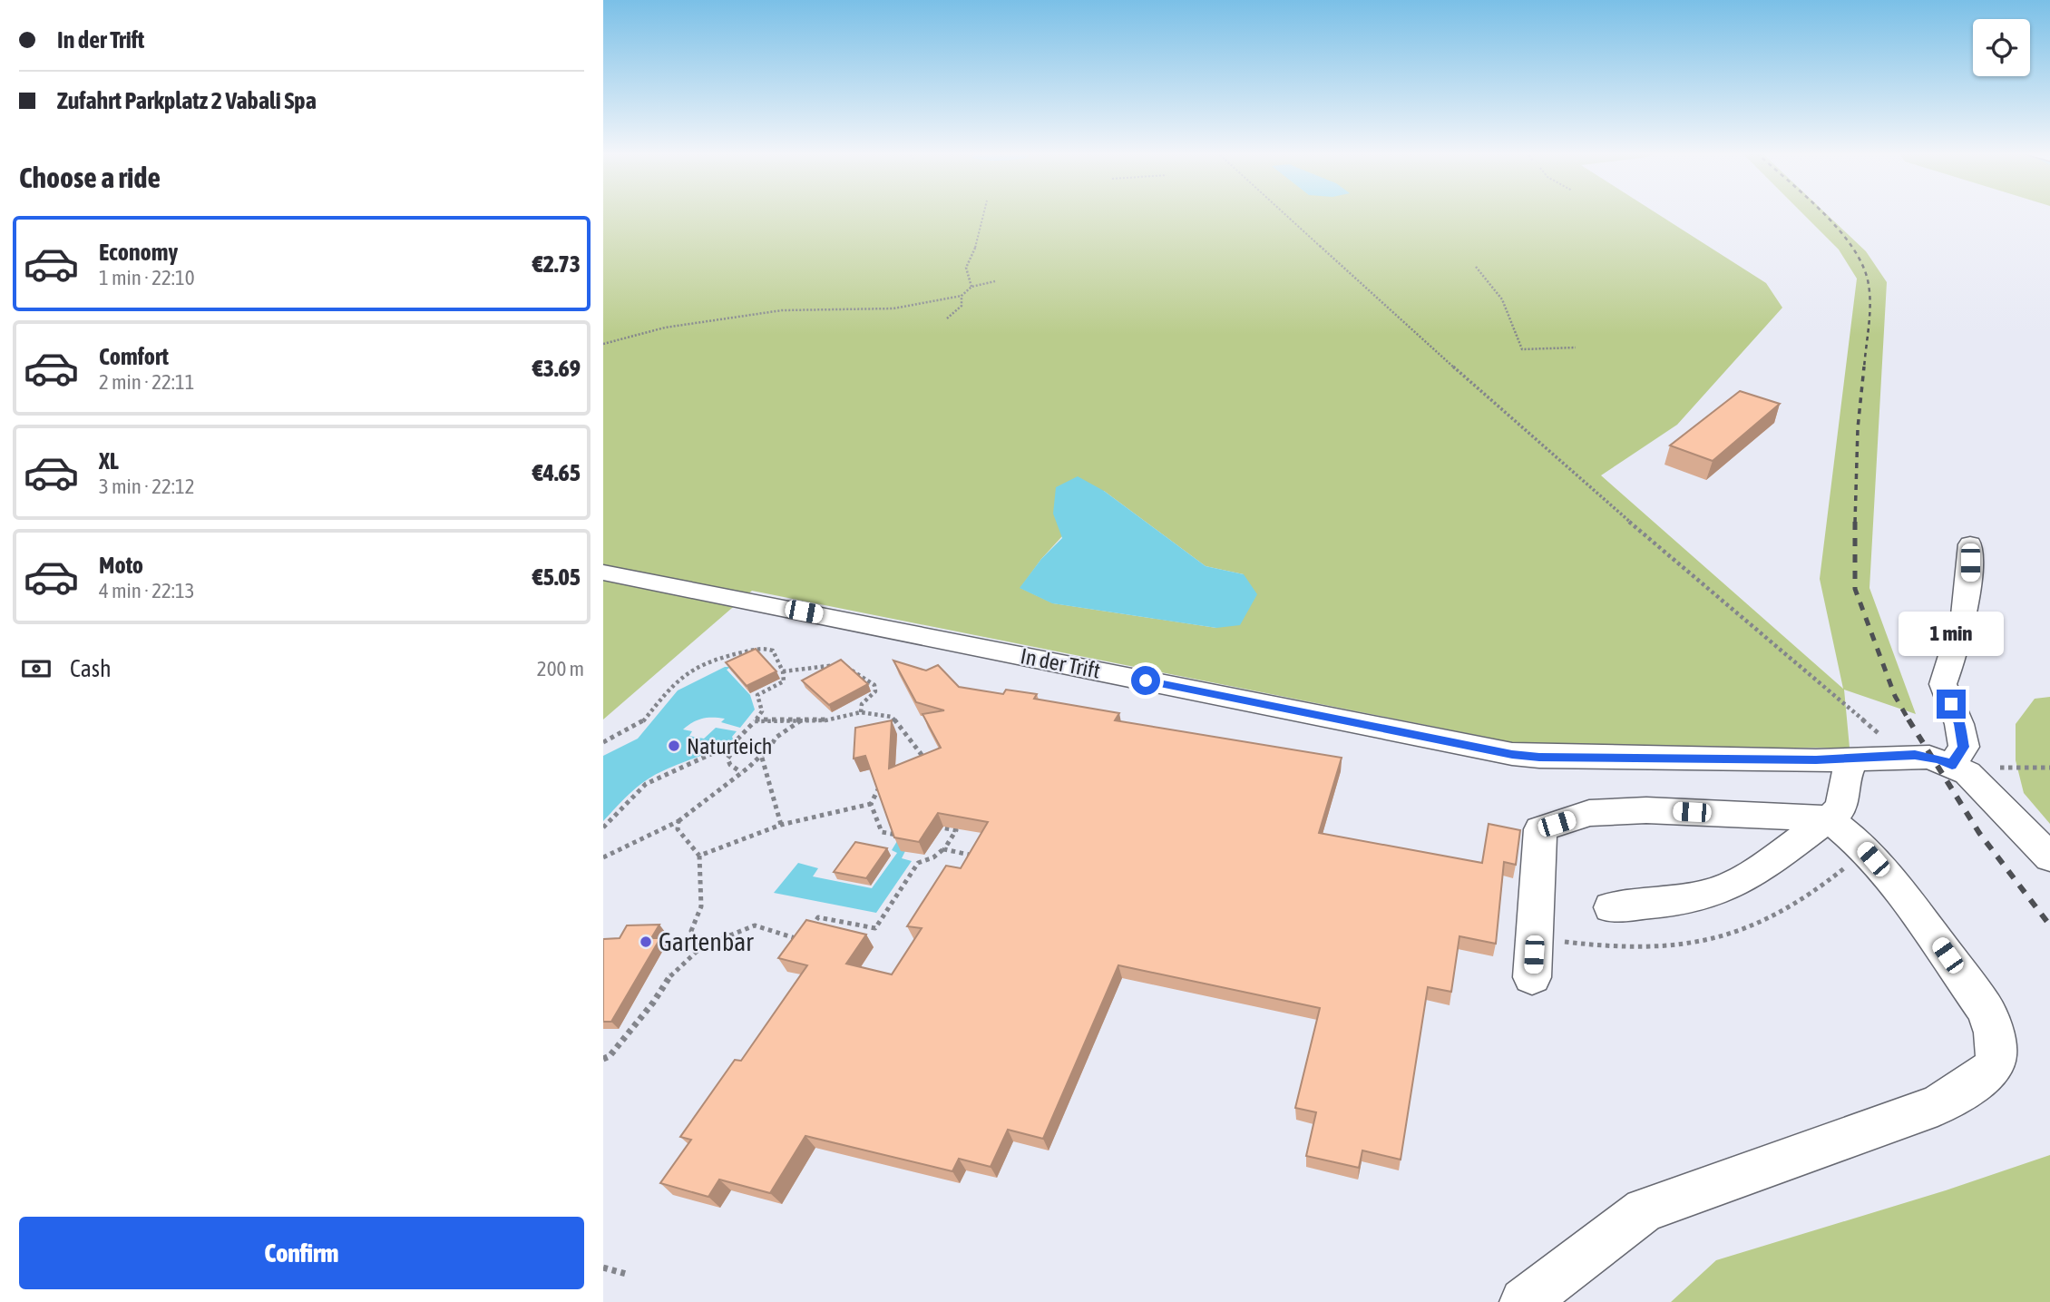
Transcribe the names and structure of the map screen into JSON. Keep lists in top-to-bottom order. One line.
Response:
{"streets":{"street":["In der Trift"]},"places":["Naturteich","Gartenbar"],"page":{"banner":["In der Trift","Zufahrt Parkplatz 2 Vabali Spa"],"heading":"Choose a ride","list":[{"name":"Economy","note":"1 min · 22:10","value":"€2.73"},{"name":"Comfort","note":"2 min · 22:11","value":"€3.69"},{"name":"XL","note":"3 min · 22:12","value":"€4.65"},{"name":"Moto","note":"4 min · 22:13","value":"€5.05"}],"bubble":"1 min","pay":["Cash","200 m"],"buttons":"Confirm"}}
